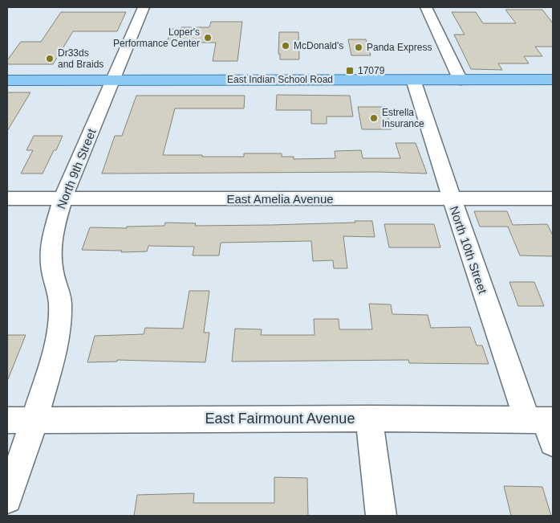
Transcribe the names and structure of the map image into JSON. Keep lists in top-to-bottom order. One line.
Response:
{"streets":{"main road":["East Indian School Road"],"street":["North 9th Street","East Amelia Avenue","North 10th Street","East Fairmount Avenue"]},"crossings":[["East Indian School Road","North 9th Street"],["East Indian School Road","North 10th Street"],["North 9th Street","East Amelia Avenue"],["North 9th Street","East Fairmount Avenue"],["East Amelia Avenue","North 10th Street"],["North 10th Street","East Fairmount Avenue"]],"places":{"other":["Loper's Performance Center","McDonald's","Panda Express","Dr33ds and Braids","Estrella Insurance"],"transit":["17079"]}}
